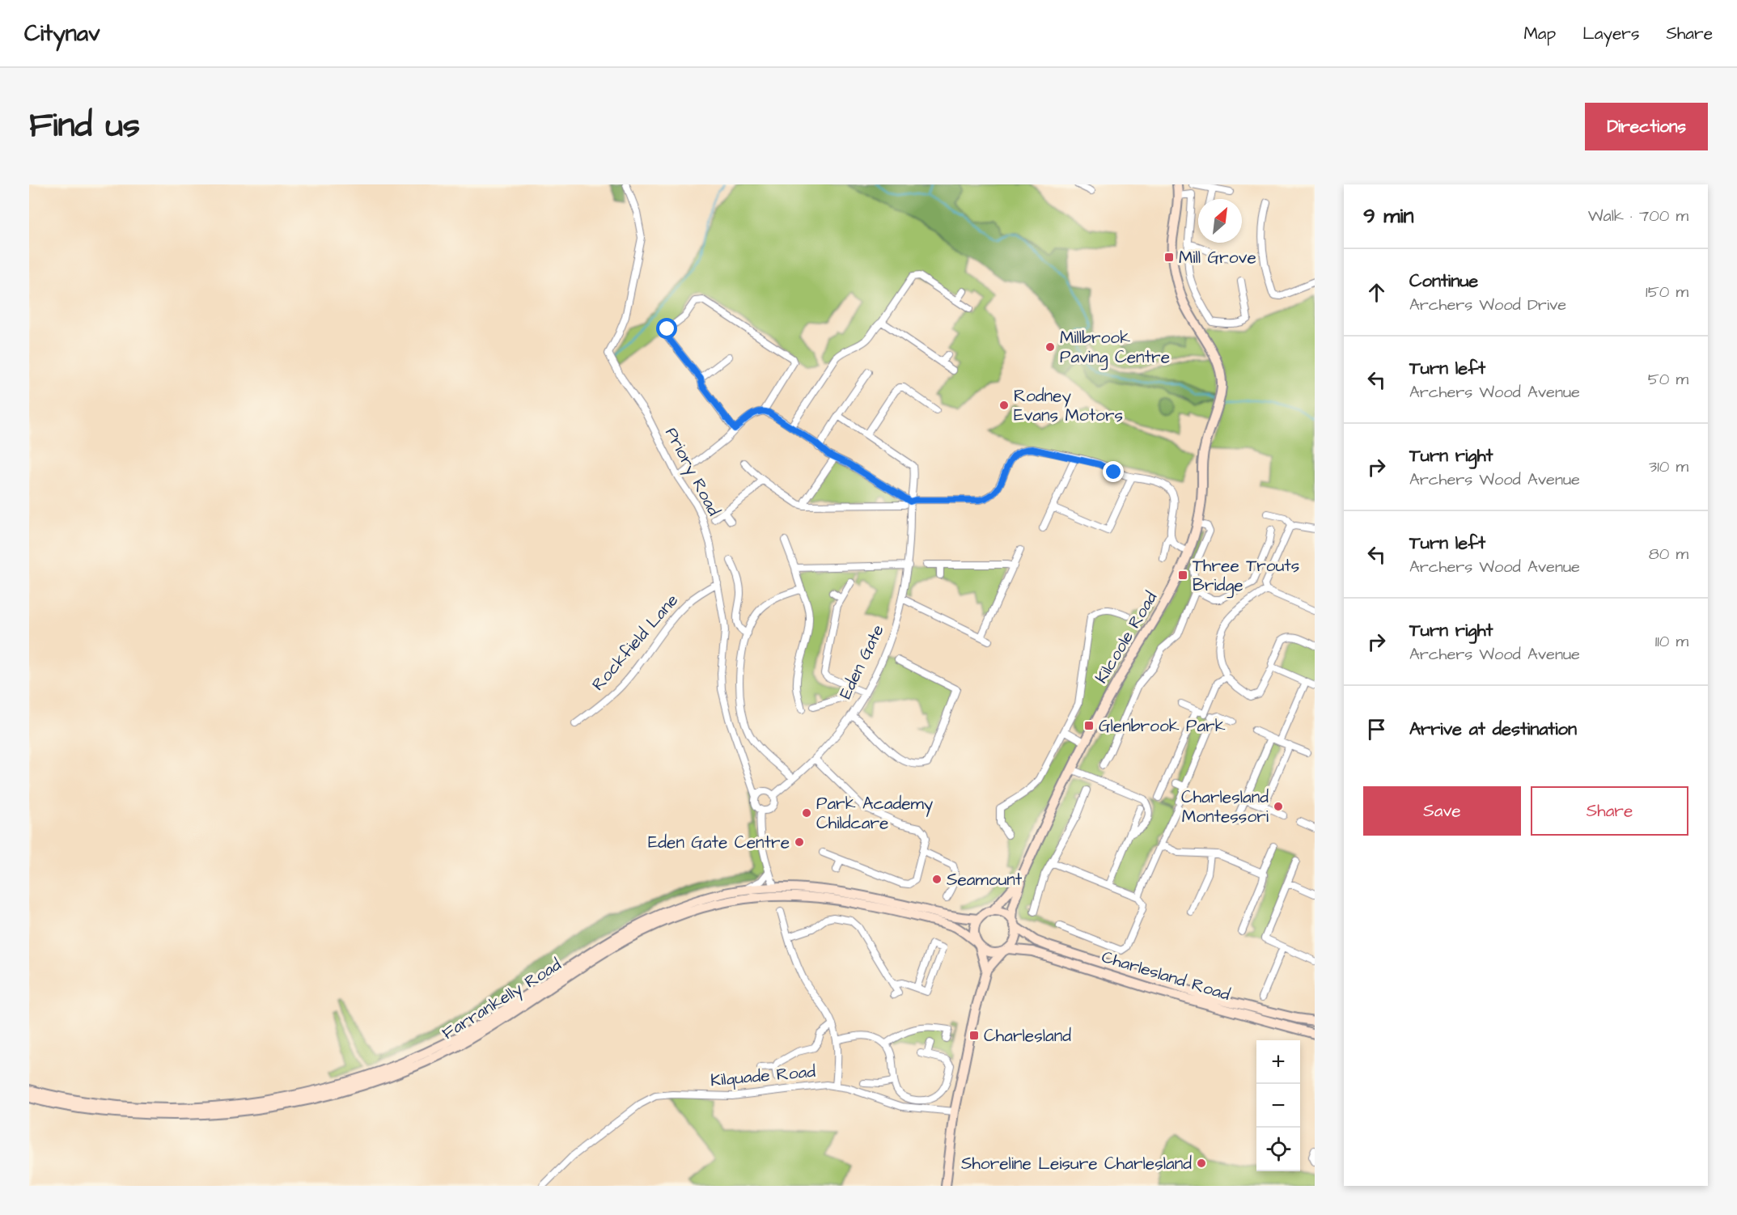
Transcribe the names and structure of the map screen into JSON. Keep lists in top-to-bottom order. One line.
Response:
{"streets":{"main road":["Kilcoole Road","Charlesland Road","Farrankelly Road"],"street":["Priory Road","Rockfield Lane","Eden Gate","Kilquade Road"]},"crossings":[["Priory Road","Rockfield Lane"],["Priory Road","Eden Gate"],["Charlesland Road","Farrankelly Road"]],"places":{"transit":["Mill Grove","Three Trouts Bridge","Glenbrook Park","Charlesland"],"other":["Millbrook Paving Centre","Rodney Evans Motors","Charlesland Montessori","Park Academy Childcare","Eden Gate Centre","Seamount","Shoreline Leisure Charlesland"]},"north":"top right","page":{"header":"Citynav","nav":["Map","Layers","Share"],"title":"Find us","buttons":["Directions",["Save","Share"]],"heading":["9 min","Walk · 700 m"],"list":[["Continue","Archers Wood Drive","150 m"],["Turn left","Archers Wood Avenue","50 m"],["Turn right","Archers Wood Avenue","310 m"],["Turn left","Archers Wood Avenue","80 m"],["Turn right","Archers Wood Avenue","110 m"],"Arrive at destination"],"map_buttons":["+","−"]}}
